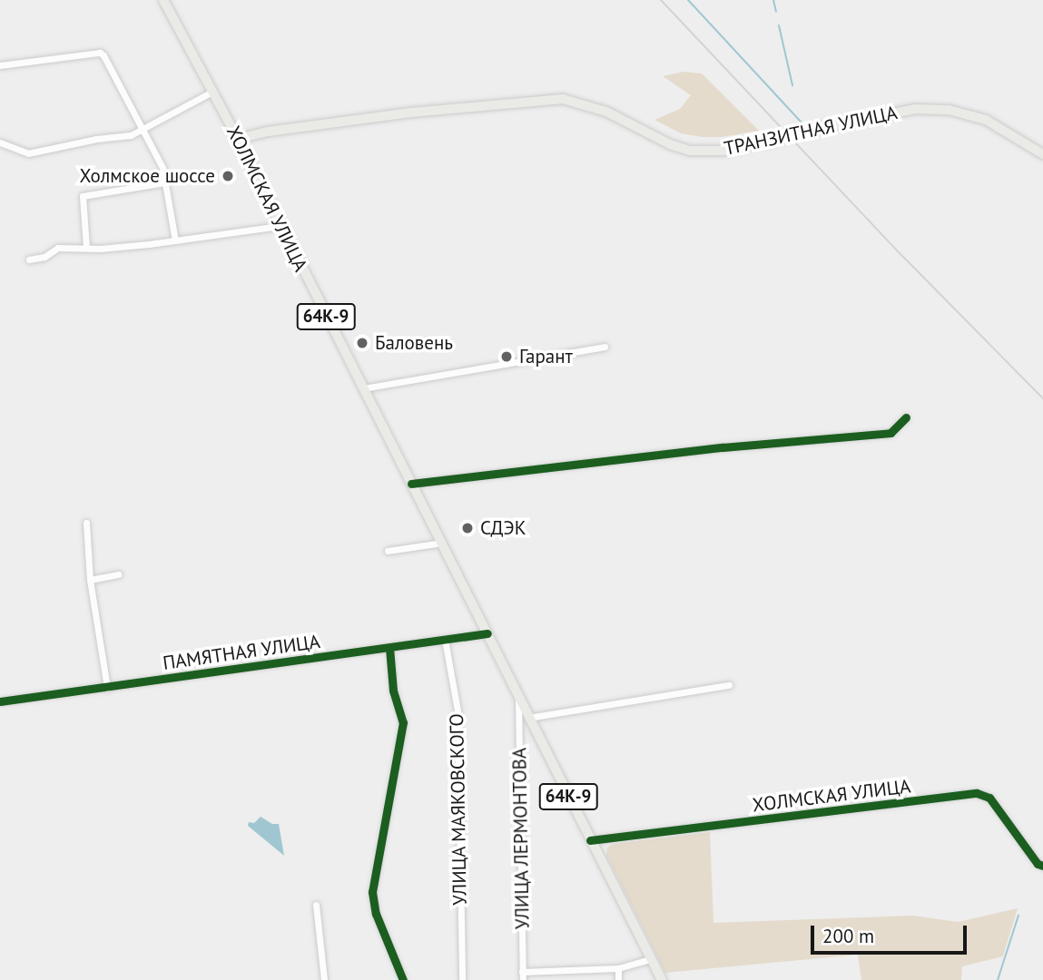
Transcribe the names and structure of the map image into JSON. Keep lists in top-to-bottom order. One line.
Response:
{"streets":{"main road":["ТРАНЗИТНАЯ УЛИЦА","ХОЛМСКАЯ УЛИЦА","64К-9"],"street":["ПАМЯТНАЯ УЛИЦА","УЛИЦА МАЯКОВСКОГО","УЛИЦА ЛЕРМОНТОВА"]},"crossings":[["ТРАНЗИТНАЯ УЛИЦА","ХОЛМСКАЯ УЛИЦА"],["ХОЛМСКАЯ УЛИЦА","ПАМЯТНАЯ УЛИЦА"],["ХОЛМСКАЯ УЛИЦА","УЛИЦА ЛЕРМОНТОВА"],["ПАМЯТНАЯ УЛИЦА","УЛИЦА МАЯКОВСКОГО"]],"places":["Холмское шоссе","Баловень","Гарант","СДЭК"],"scale_bar":"200 m"}
